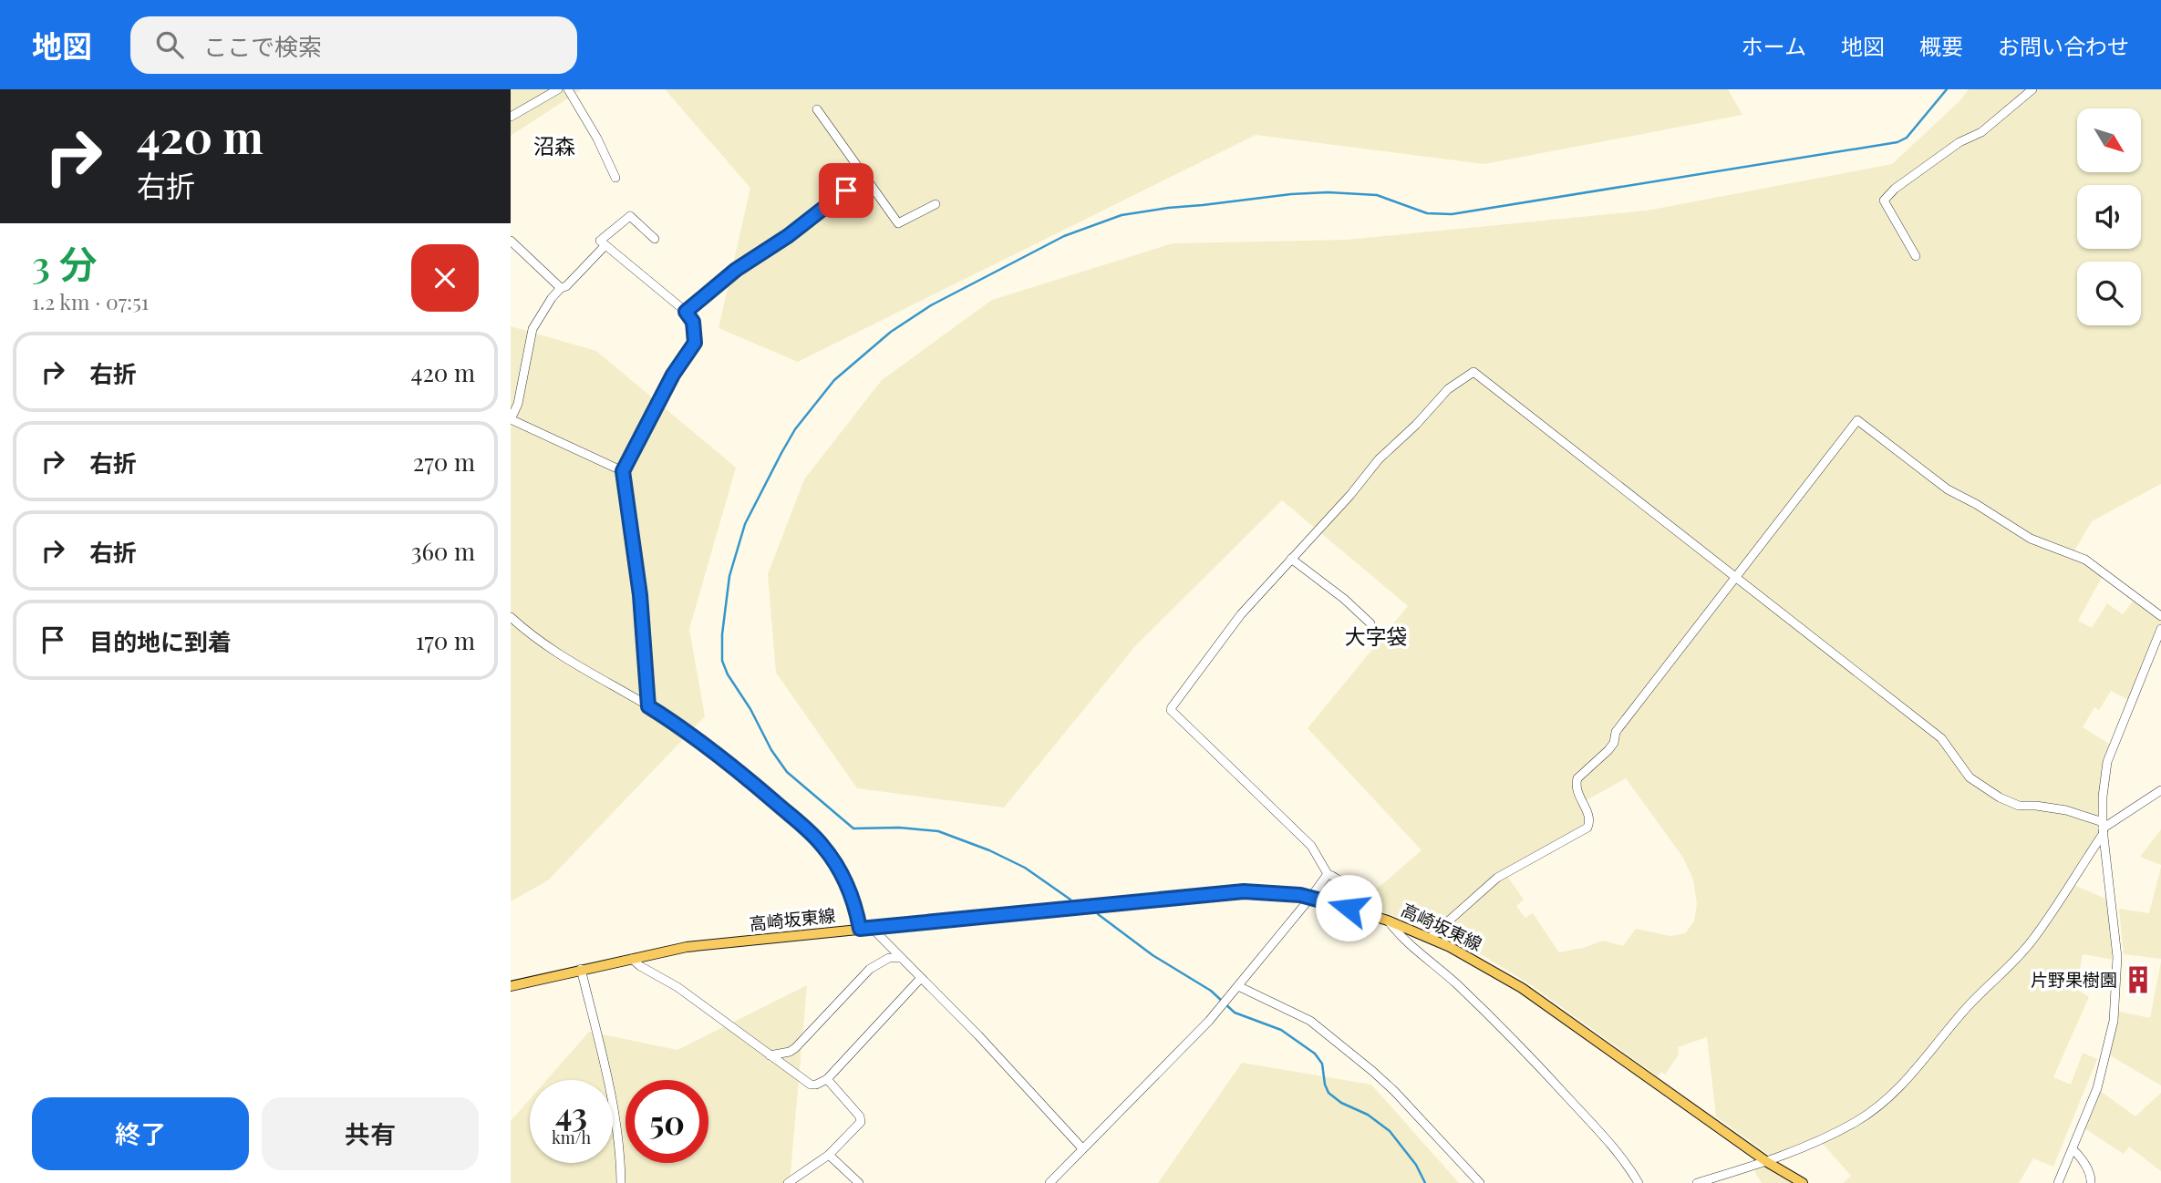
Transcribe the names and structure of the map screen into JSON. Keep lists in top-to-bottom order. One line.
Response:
{"streets":{"main road":["高崎坂東線"]},"districts":["沼森","大字袋"],"places":{"building":["片野果樹園"]},"north":"bottom right","page":{"header":"地図","search":"ここで検索","nav":["ホーム","地図","概要","お問い合わせ"],"turn":["420 m","右折"],"heading":["3 分","1.2 km · 07:51"],"list":[{"name":"右折","value":"420 m"},{"name":"右折","value":"270 m"},{"name":"右折","value":"360 m"},{"name":"目的地に到着","value":"170 m"}],"speed":"43 km/h","limit":"50","buttons":["終了","共有"]}}
